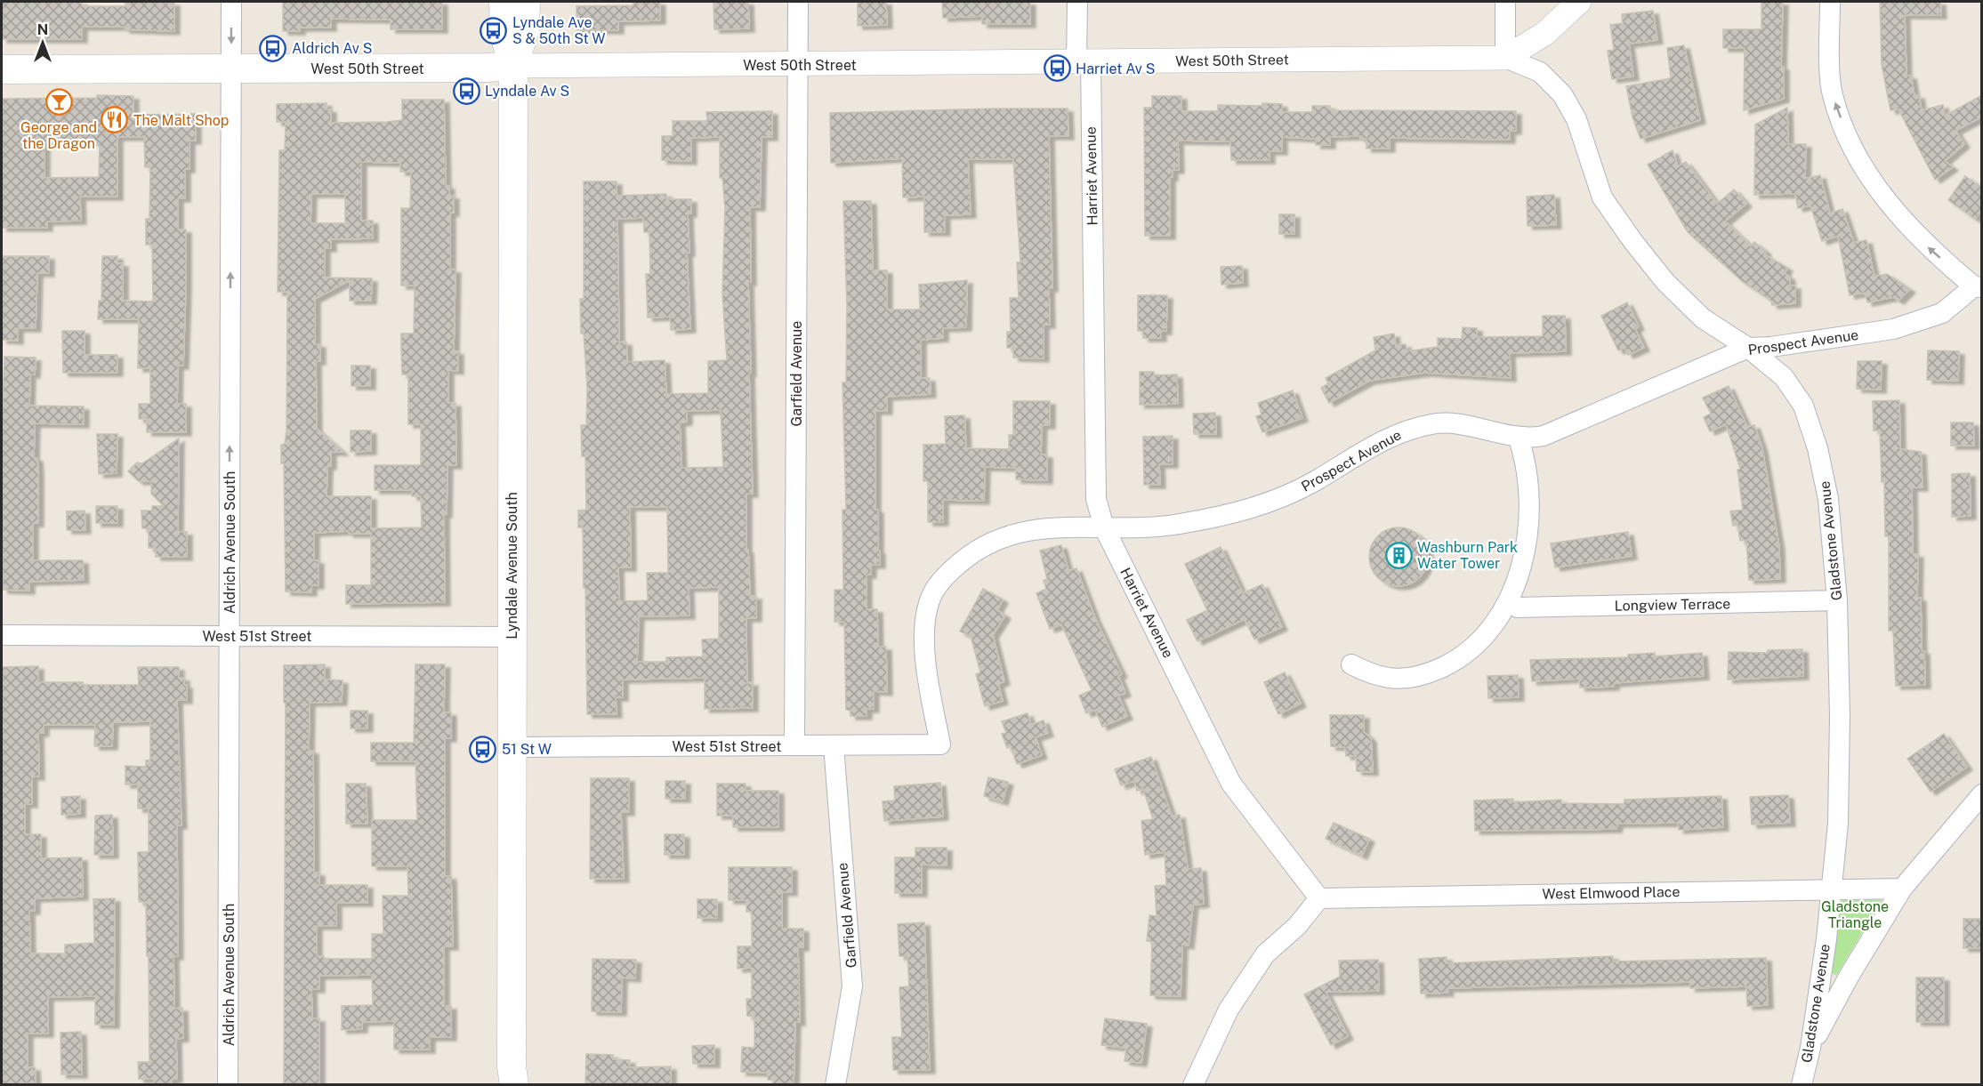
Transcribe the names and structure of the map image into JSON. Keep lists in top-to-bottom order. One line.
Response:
{"streets":{"main road":["West 50th Street","Lyndale Avenue South"],"street":["Harriet Avenue","Prospect Avenue","Garfield Avenue","Gladstone Avenue","Aldrich Avenue South","Longview Terrace","West 51st Street","West Elmwood Place"]},"crossings":[["West 50th Street","Harriet Avenue"],["West 50th Street","Garfield Avenue"],["West 50th Street","Gladstone Avenue"],["West 50th Street","Aldrich Avenue South"],["West 50th Street","Lyndale Avenue South"],["Harriet Avenue","Prospect Avenue"],["Harriet Avenue","West Elmwood Place"],["Prospect Avenue","Gladstone Avenue"],["Prospect Avenue","West 51st Street"],["Garfield Avenue","West 51st Street"],["Gladstone Avenue","Longview Terrace"],["Gladstone Avenue","West Elmwood Place"],["Aldrich Avenue South","West 51st Street"],["Lyndale Avenue South","West 51st Street"]],"parks":["Gladstone Triangle"],"places":{"bus stop":["Lyndale Ave S & 50th St W","Aldrich Av S","Harriet Av S","Lyndale Av S","51 St W"],"bar":["George and the Dragon"],"restaurant":["The Malt Shop"],"building":["Washburn Park Water Tower"]},"north":"top"}
